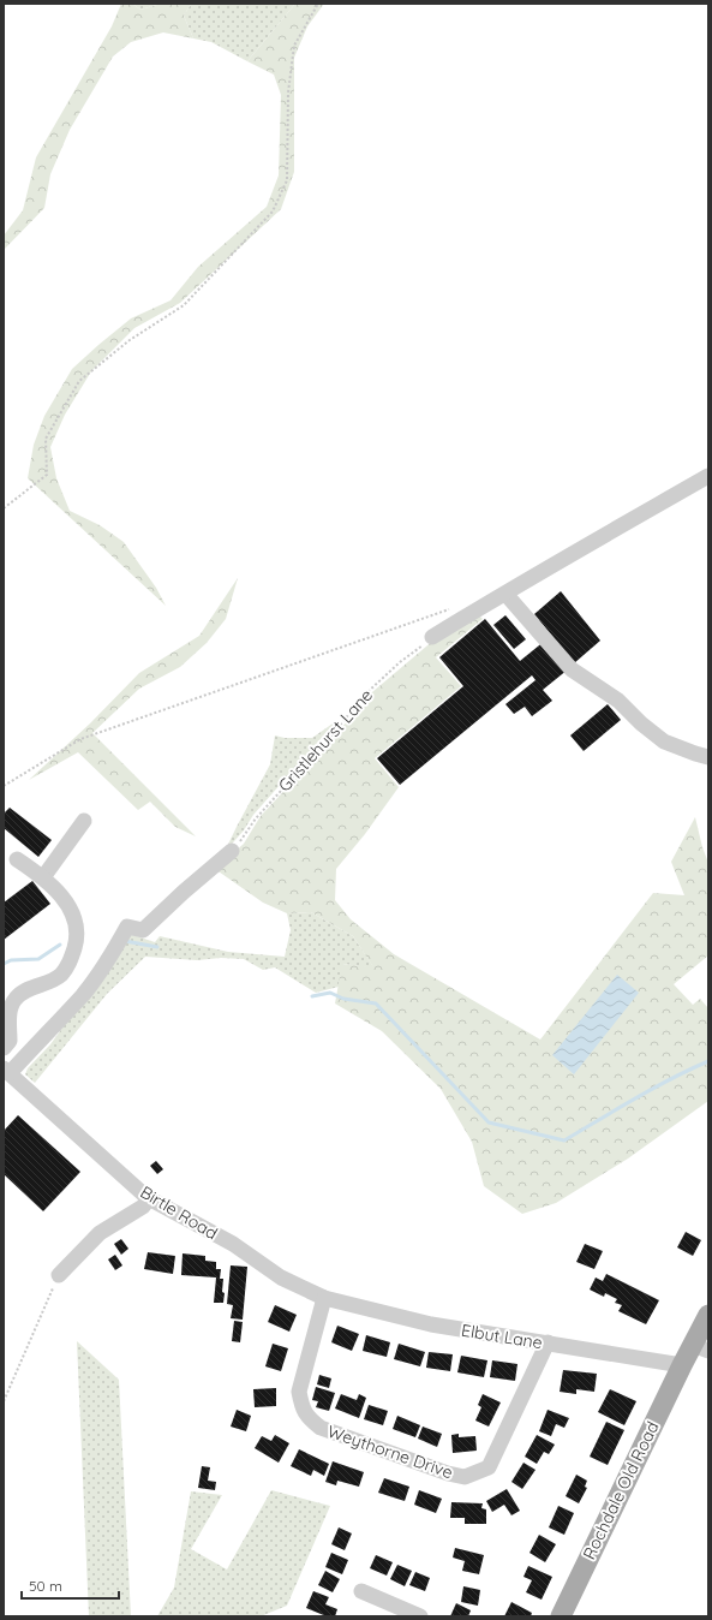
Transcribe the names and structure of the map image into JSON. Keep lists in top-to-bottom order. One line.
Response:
{"streets":{"main road":["Rochdale Old Road"],"street":["Birtle Road","Elbut Lane","Weythorne Drive"],"path":["Gristlehurst Lane"]},"crossings":[["Birtle Road","Elbut Lane"],["Birtle Road","Weythorne Drive"],["Elbut Lane","Weythorne Drive"],["Elbut Lane","Rochdale Old Road"]],"scale_bar":"50 m"}
